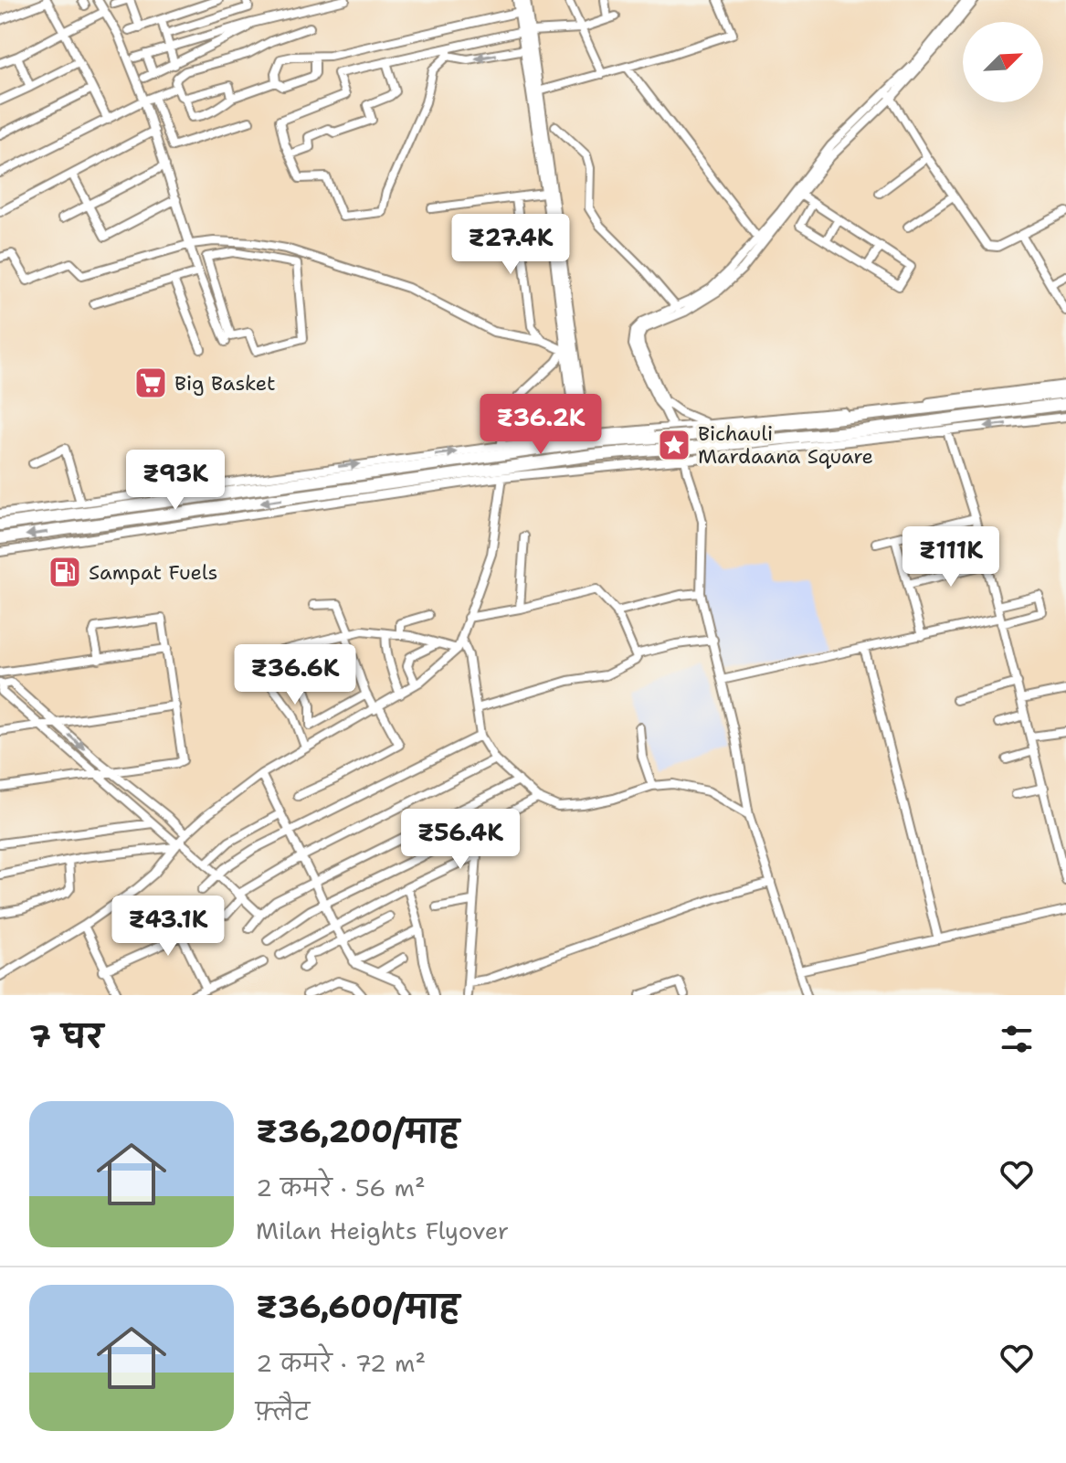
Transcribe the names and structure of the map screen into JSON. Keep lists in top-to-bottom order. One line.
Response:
{"places":{"supermarket":["Big Basket"],"place":["Bichauli Mardaana Square"],"fuel station":["Sampat Fuels"]},"north":"top right","page":{"price":["₹27.4K","₹36.2K","₹93K","₹111K","₹36.6K","₹56.4K","₹43.1K"],"heading":"7 घर","list":[{"name":"₹36,200/माह","note":"2 कमरे · 56 m² · Milan Heights Flyover"},{"name":"₹36,600/माह","note":"2 कमरे · 72 m² · फ़्लैट"}]}}
